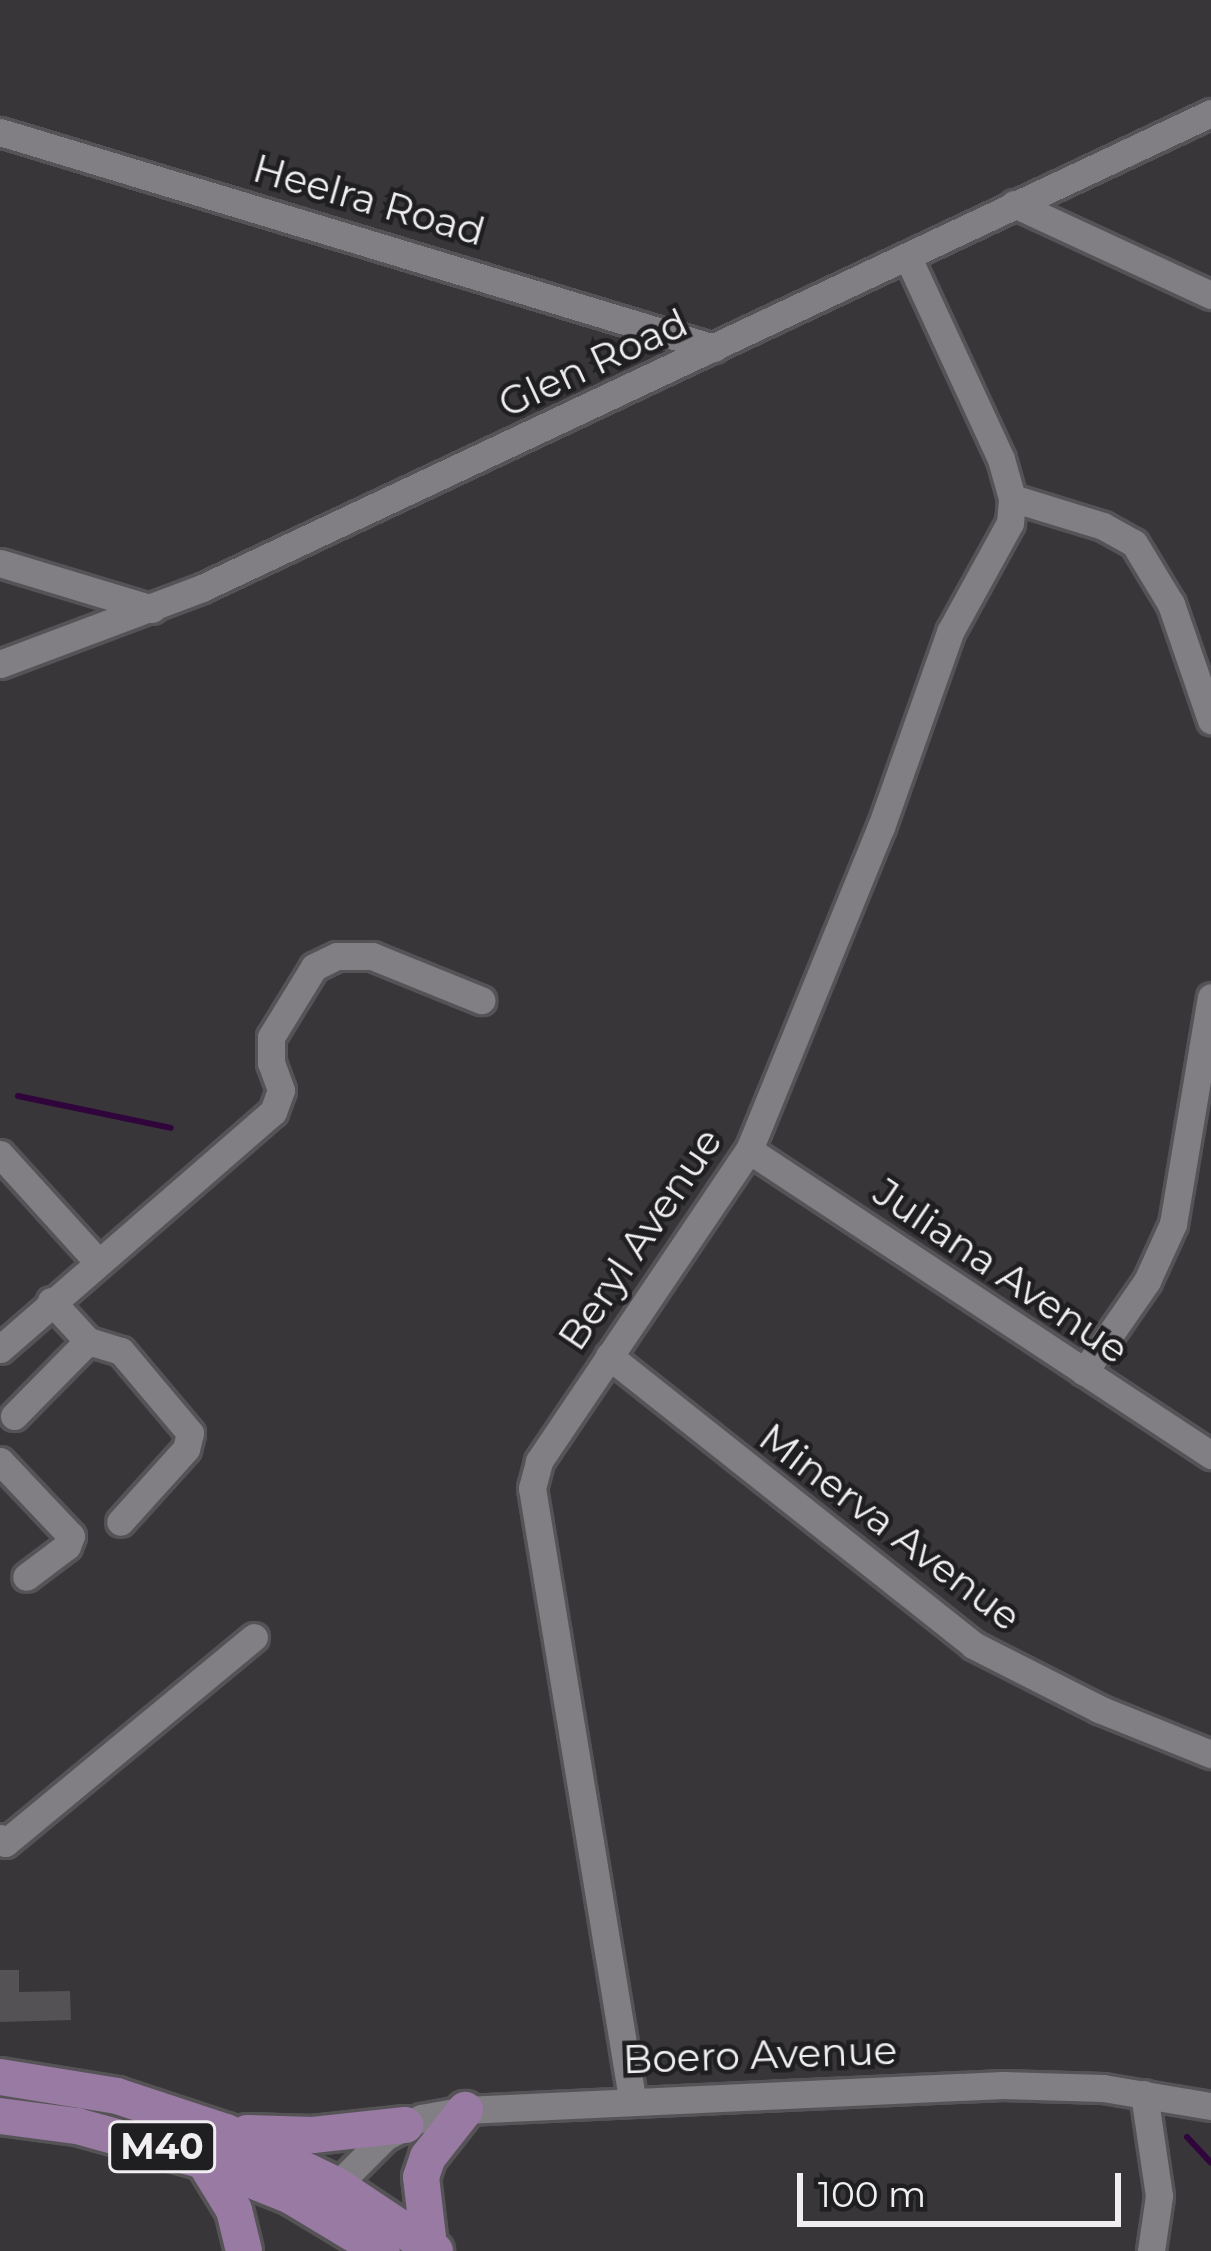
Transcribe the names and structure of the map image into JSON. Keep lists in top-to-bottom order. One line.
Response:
{"streets":{"main road":["M40"],"street":["Heelra Road","Glen Road","Beryl Avenue","Juliana Avenue","Minerva Avenue","Boero Avenue"]},"crossings":[["Heelra Road","Glen Road"],["Beryl Avenue","Juliana Avenue"],["Beryl Avenue","Minerva Avenue"],["Beryl Avenue","Boero Avenue"],["Boero Avenue","M40"]],"scale_bar":"100 m"}
